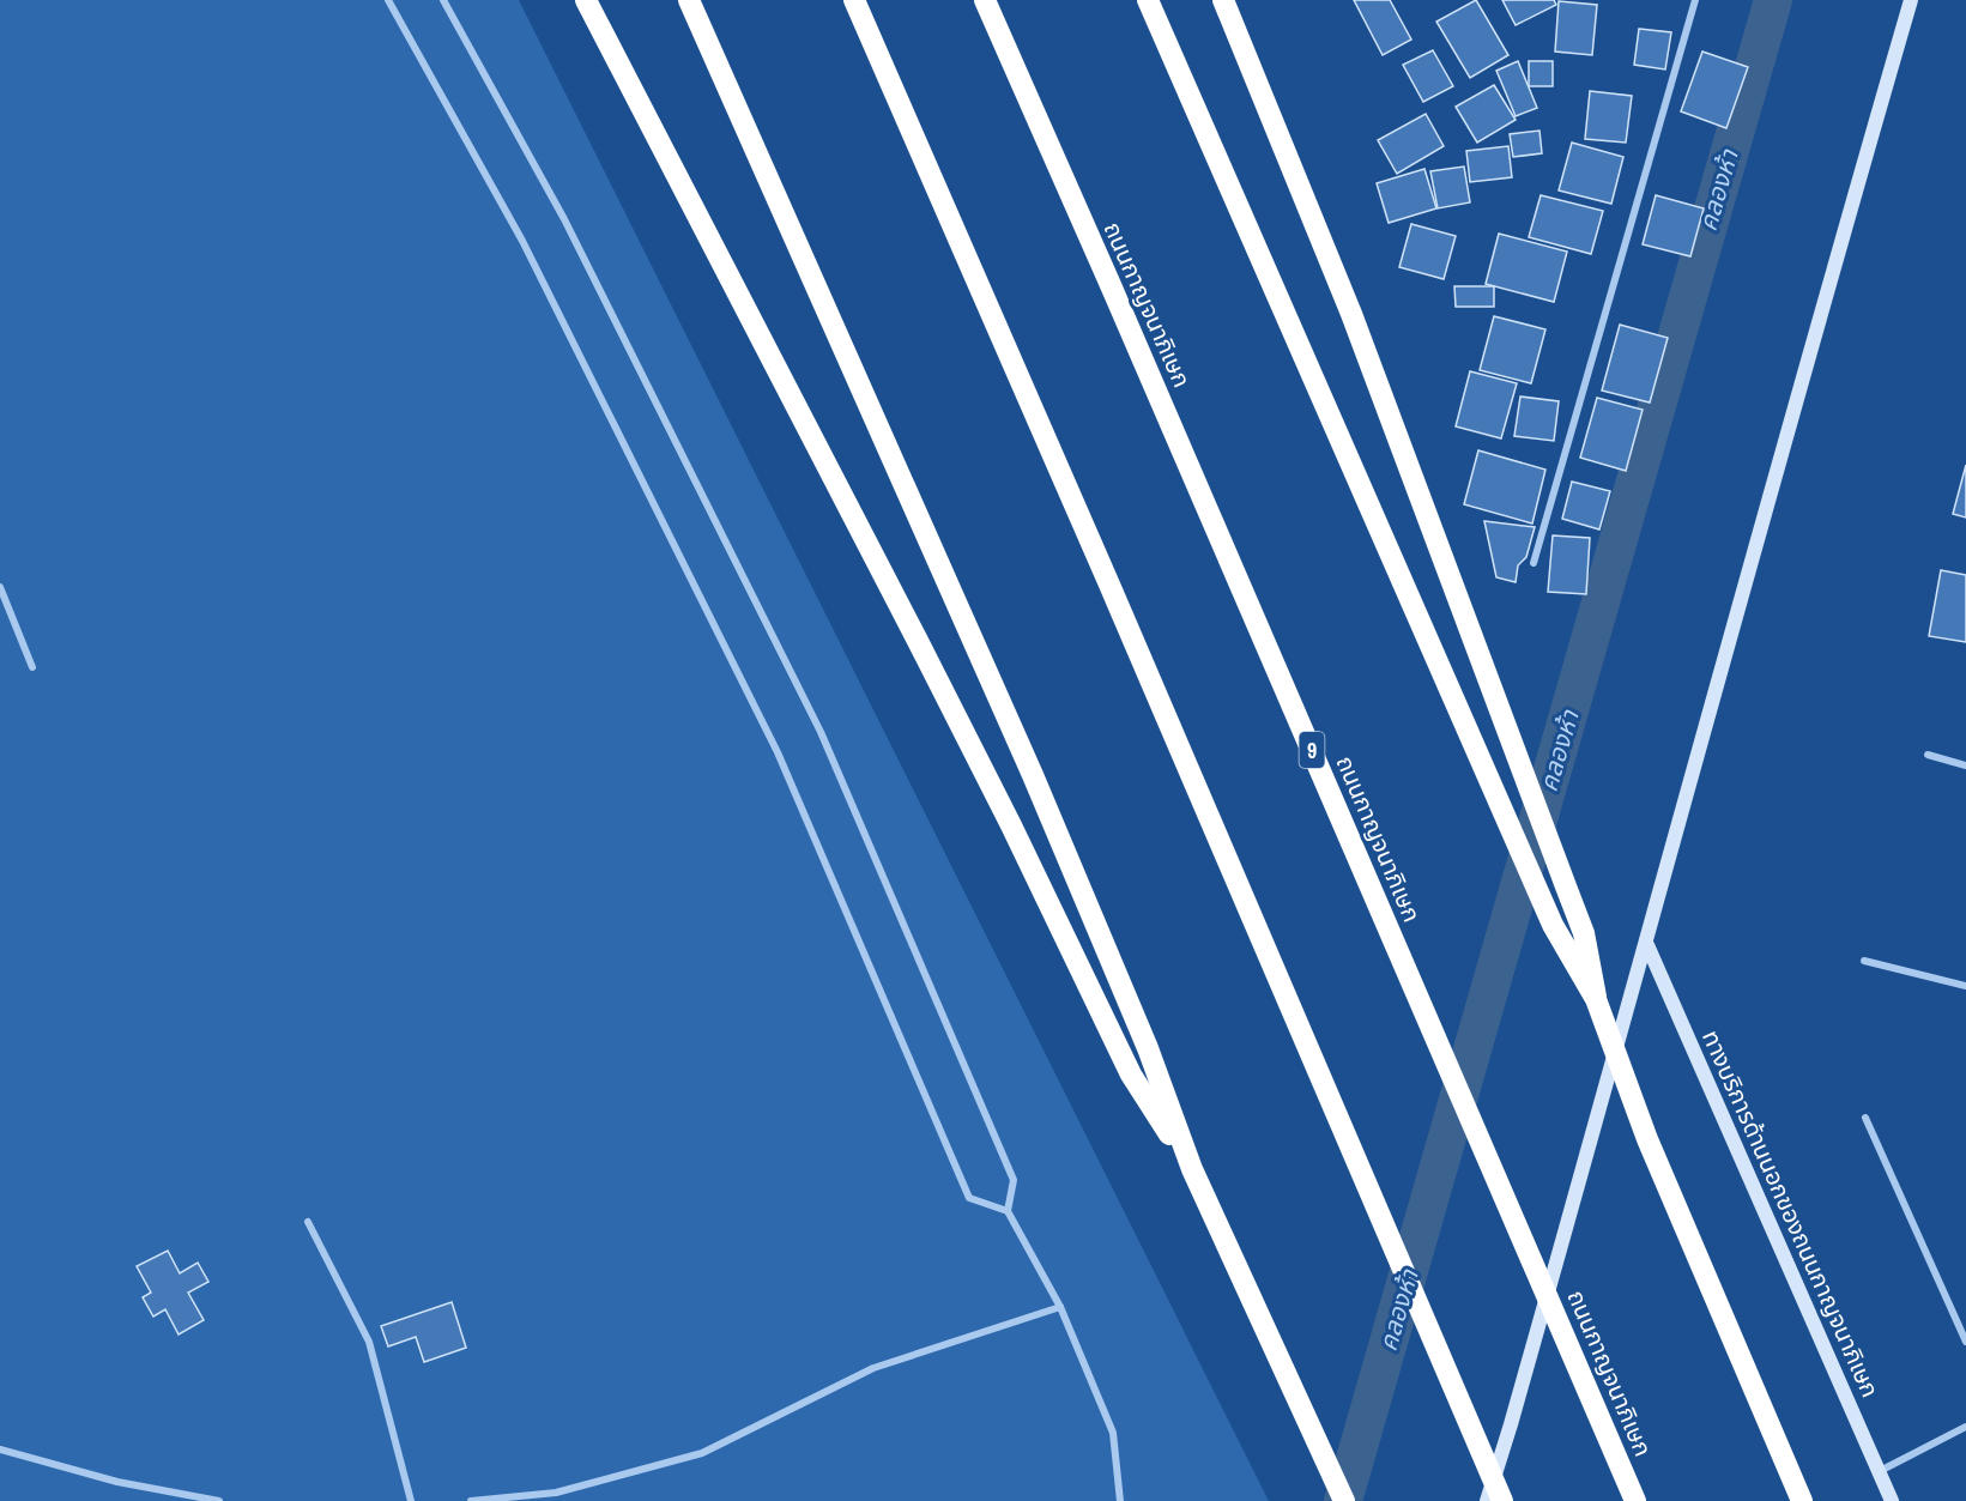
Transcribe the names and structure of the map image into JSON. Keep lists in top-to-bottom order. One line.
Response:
{"streets":{"highway":["ถนนกาญจนาภิเษก","9"],"street":["ทางบริการด้านนอกของถนนกาญจนาภิเษก"]},"water":["คลองห้า"]}
